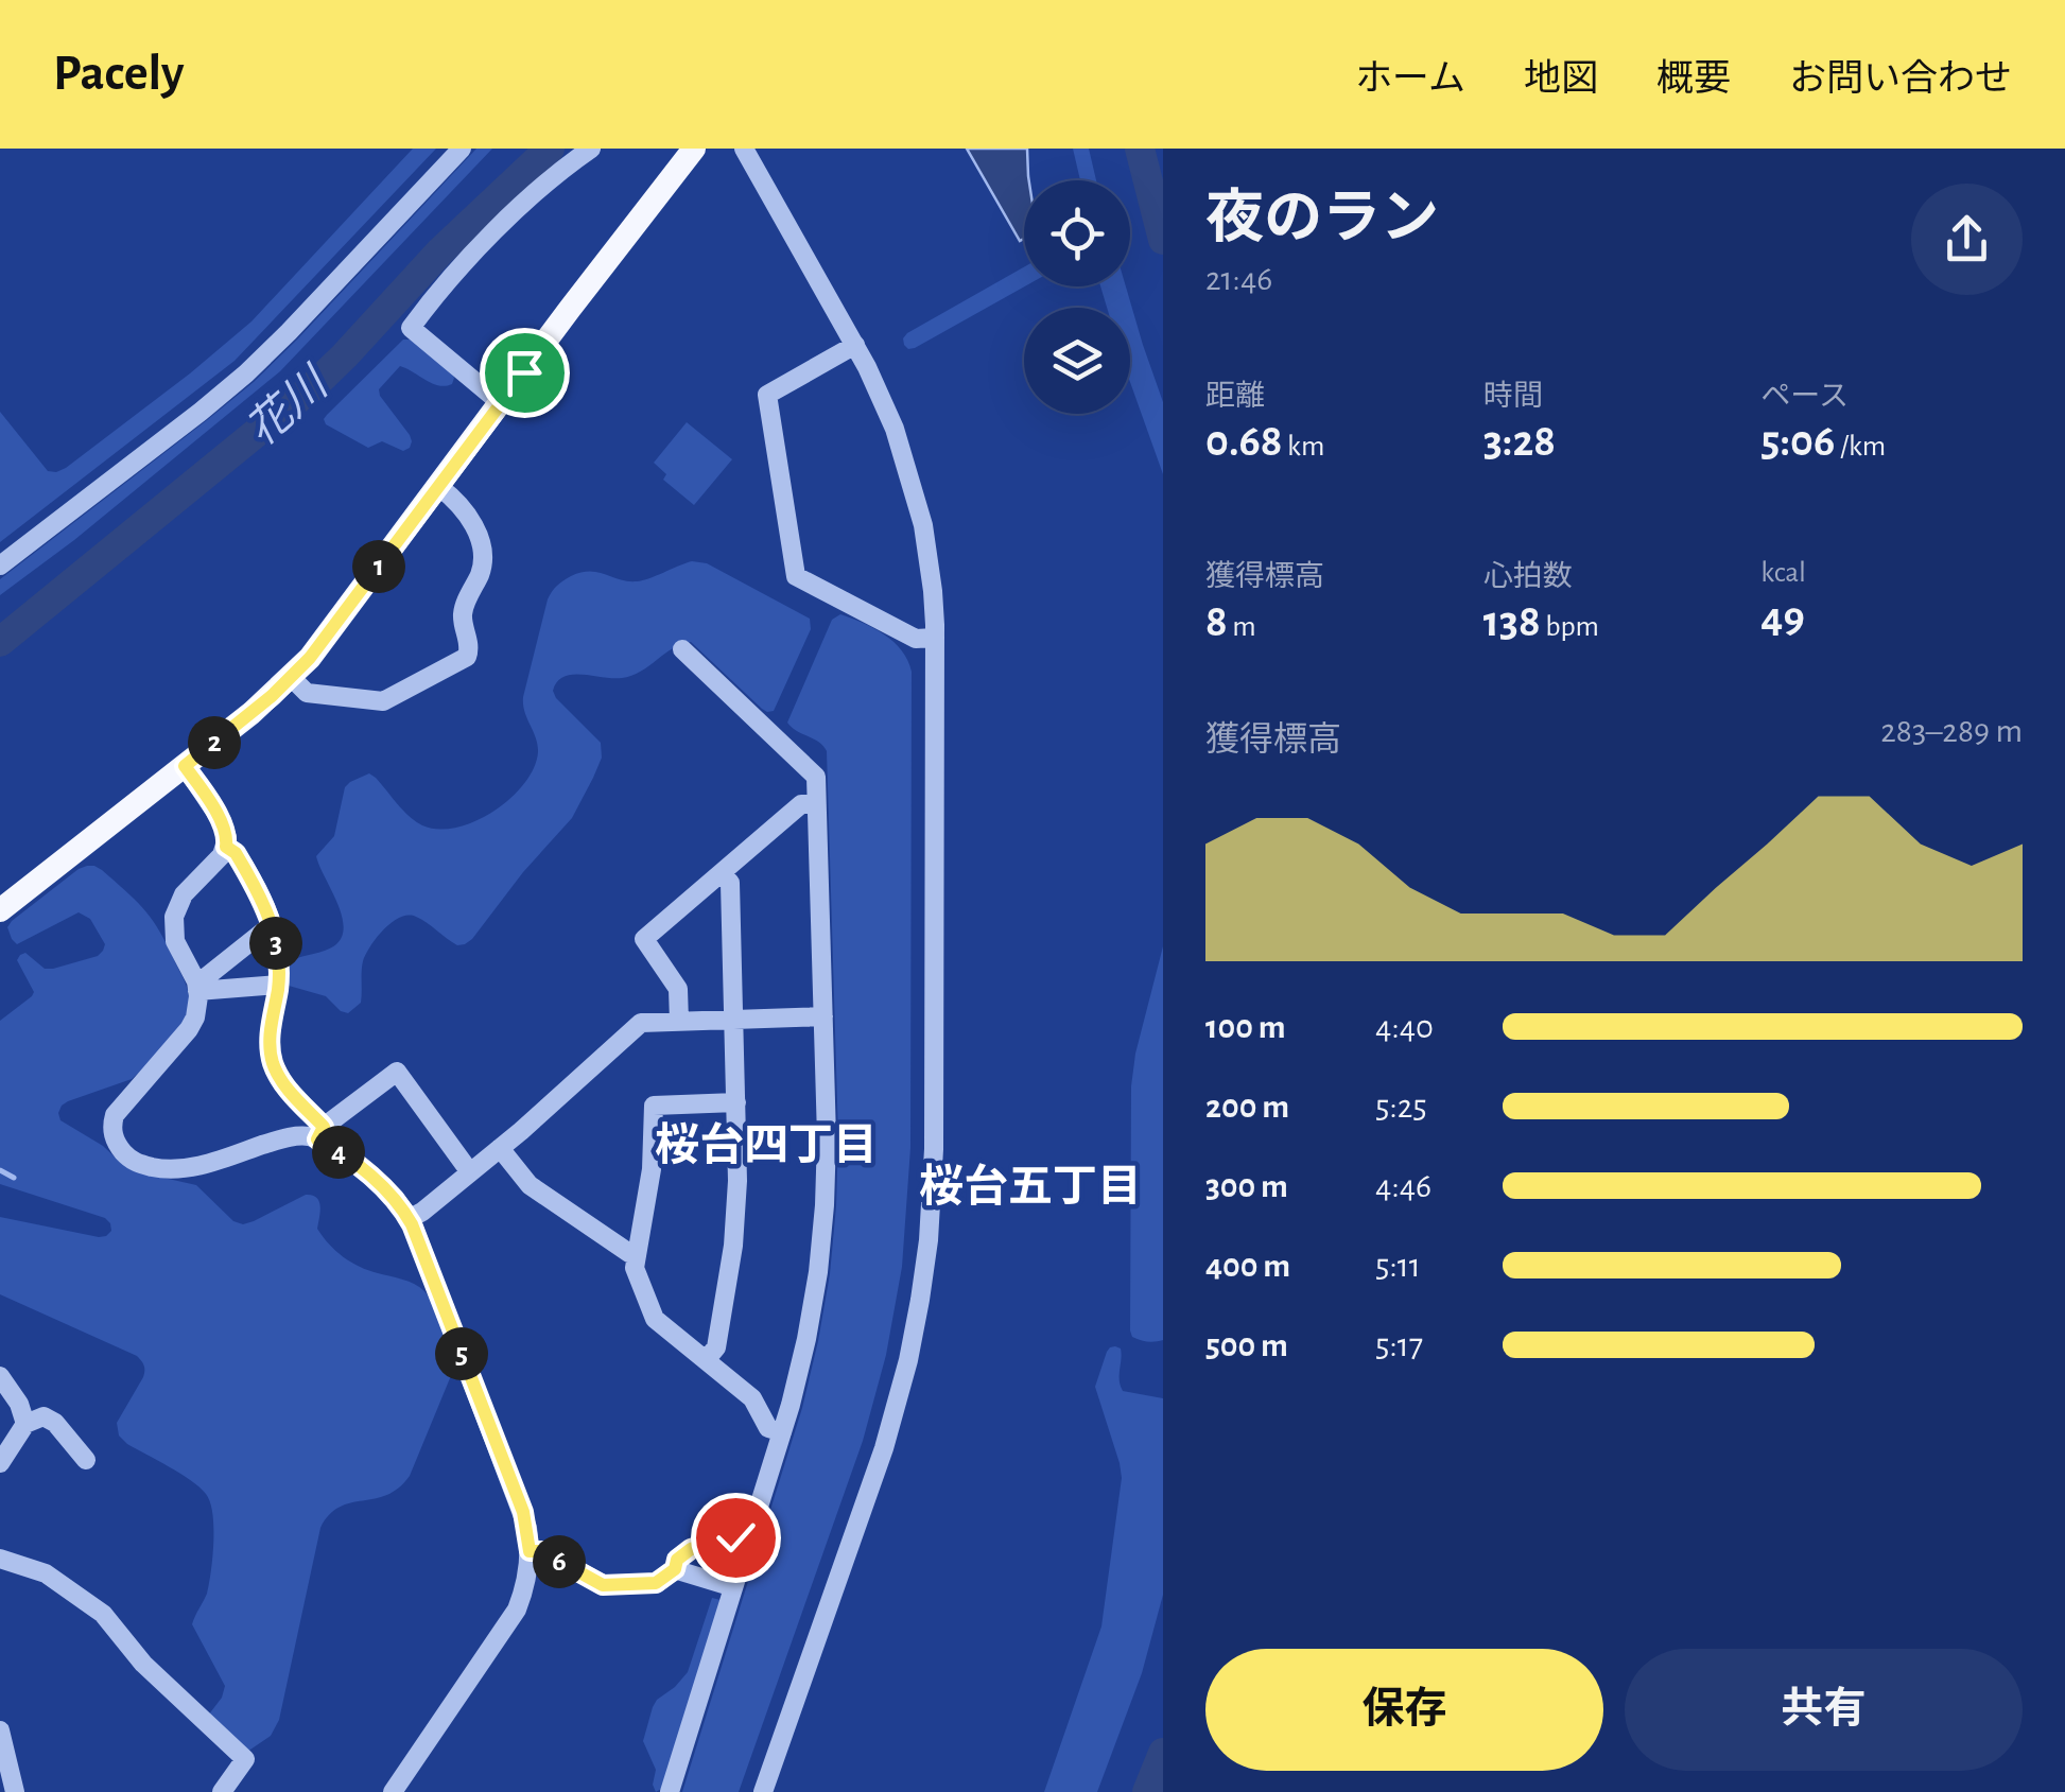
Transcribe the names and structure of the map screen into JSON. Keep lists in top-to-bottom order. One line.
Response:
{"districts":["桜台四丁目","桜台五丁目"],"water":["花川"],"page":{"header":"Pacely","nav":["ホーム","地図","概要","お問い合わせ"],"heading":["夜のラン","21:46"],"stats":[["距離","0.68 km"],["時間","3:28"],["ペース","5:06 /km"],["獲得標高","8 m"],["心拍数","138 bpm"],["kcal","49"]],"pins":["1","2","3","4","5","6"],"chart":["獲得標高","283–289 m"],"list":[{"name":"100 m","note":"4:40"},{"name":"200 m","note":"5:25"},{"name":"300 m","note":"4:46"},{"name":"400 m","note":"5:11"},{"name":"500 m","note":"5:17"}],"buttons":["保存","共有"]}}
